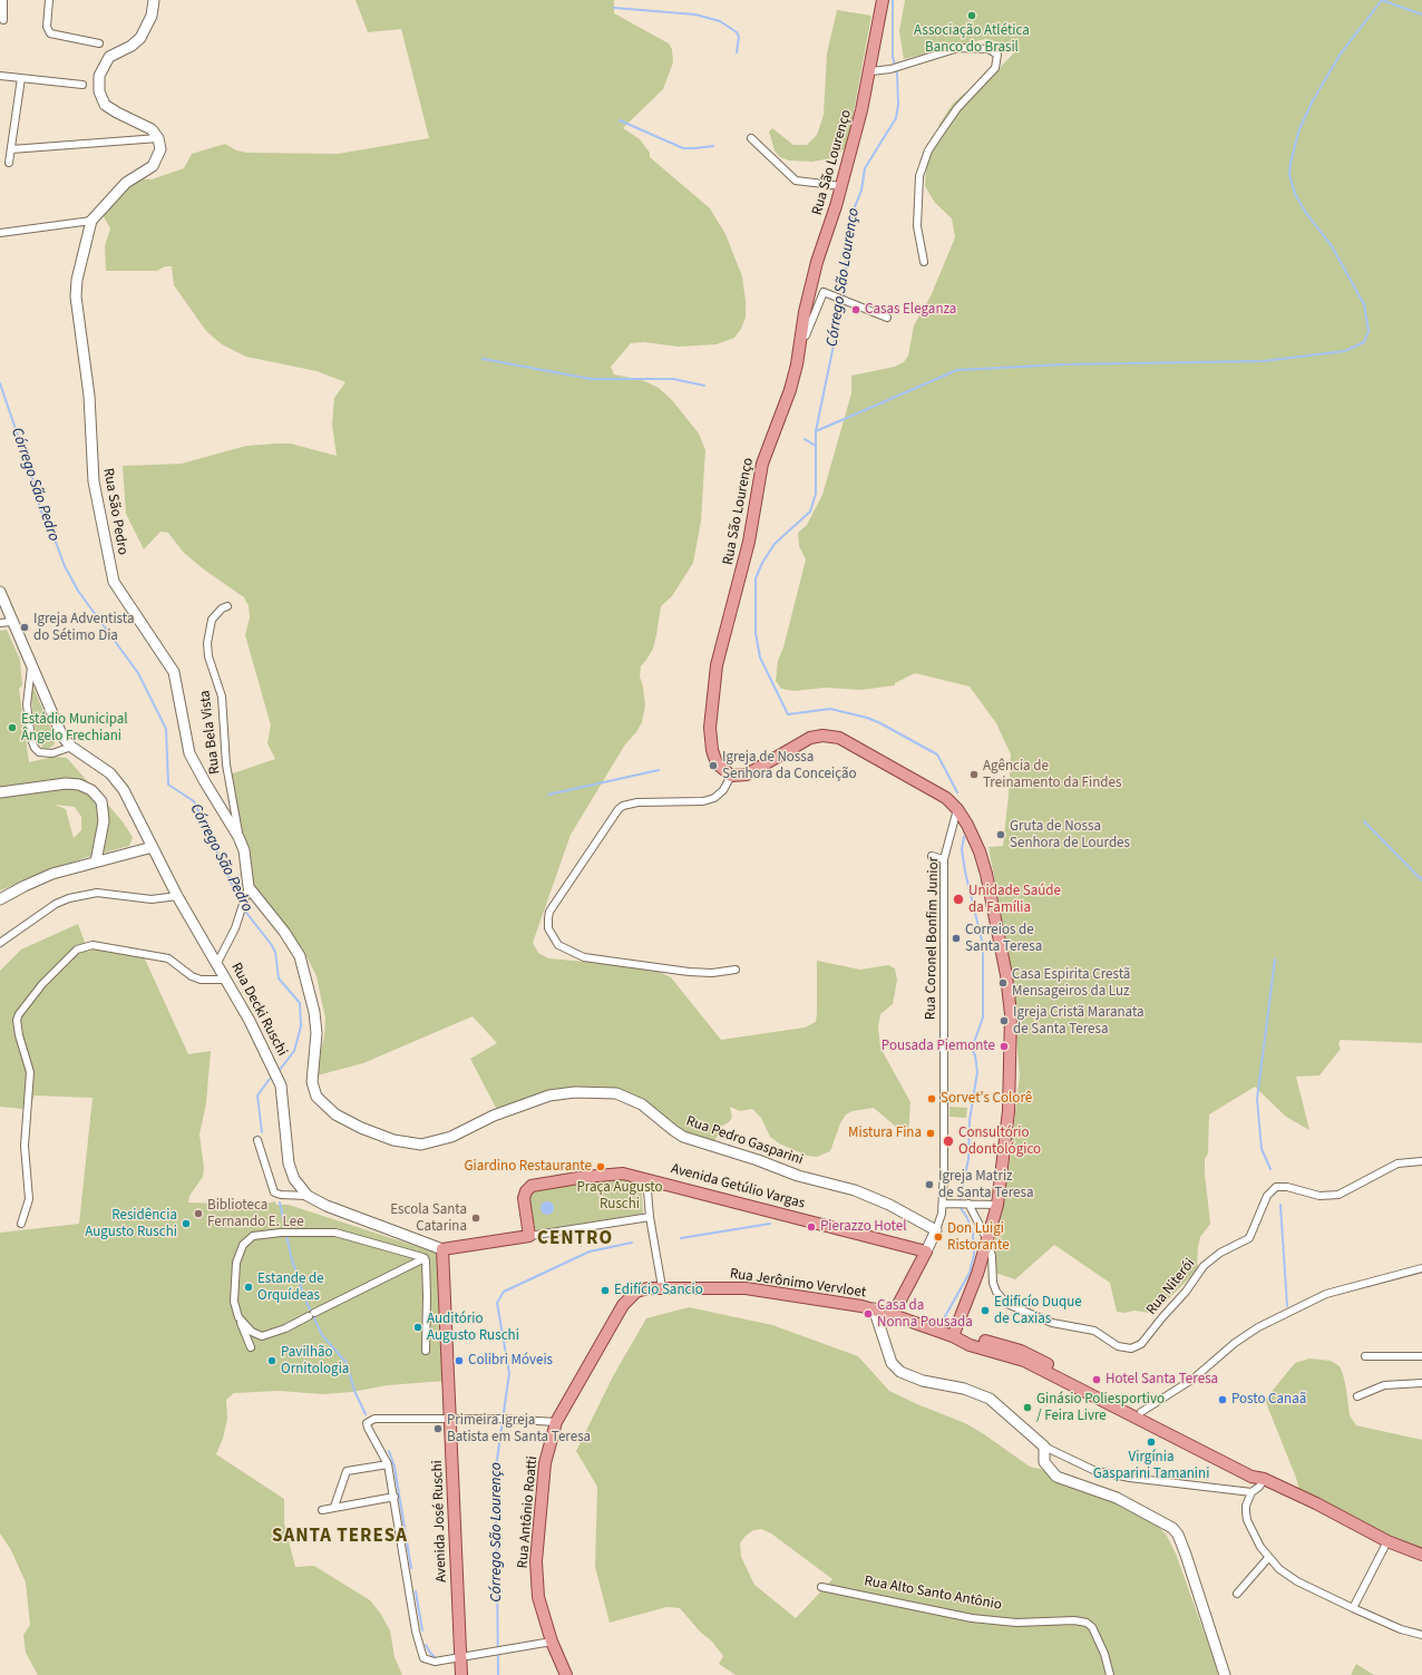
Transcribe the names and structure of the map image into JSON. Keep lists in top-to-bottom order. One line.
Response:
{"streets":{"main road":["Rua São Lourenço","Avenida Getúlio Vargas","Rua Jerônimo Vervloet","Rua Antônio Roatti","Avenida José Ruschi"],"street":["Rua São Pedro","Rua Bela Vista","Rua Coronel Bonfim Junior","Rua Decki Ruschi","Rua Pedro Gasparini","Rua Niterói","Rua Alto Santo Antônio"]},"crossings":[["Rua São Pedro","Rua Bela Vista"],["Rua São Pedro","Rua Pedro Gasparini"],["Rua Coronel Bonfim Junior","Rua Pedro Gasparini"],["Rua Jerônimo Vervloet","Rua Antônio Roatti"]],"districts":["CENTRO","SANTA TERESA"],"water":["Córrego São Lourenço","Córrego São Pedro"],"parks":["Praça Augusto Ruschi"],"places":["Associação Atlética Banco do Brasil","Casas Eleganza","Igreja Adventista do Sétimo Dia","Estádio Municipal Ângelo Frechiani","Igreja de Nossa Senhora da Conceição","Agência de Treinamento da Findes","Gruta de Nossa Senhora de Lourdes","Unidade Saúde da Família","Correios de Santa Teresa","Casa Espirita Crestã Mensageiros da Luz","Igreja Cristã Maranata de Santa Teresa","Pousada Piemonte","Sorvet's Colorê","Mistura Fina","Consultório Odontológico","Giardino Restaurante","Igreja Matriz de Santa Teresa","Biblioteca Fernando E. Lee","Escola Santa Catarina","Residência Augusto Ruschi","Pierazzo Hotel","Don Luigi Ristorante","Estande de Orquídeas","Edifício Sancio","Edificío Duque de Caxias","Casa da Nonna Pousada","Auditório Augusto Ruschi","Pavilhão Ornitologia","Colibri Móveis","Hotel Santa Teresa","Posto Canaã","Ginásio Poliesportivo / Feira Livre","Primeira Igreja Batista em Santa Teresa","Virgínia Gasparini Tamanini"]}
